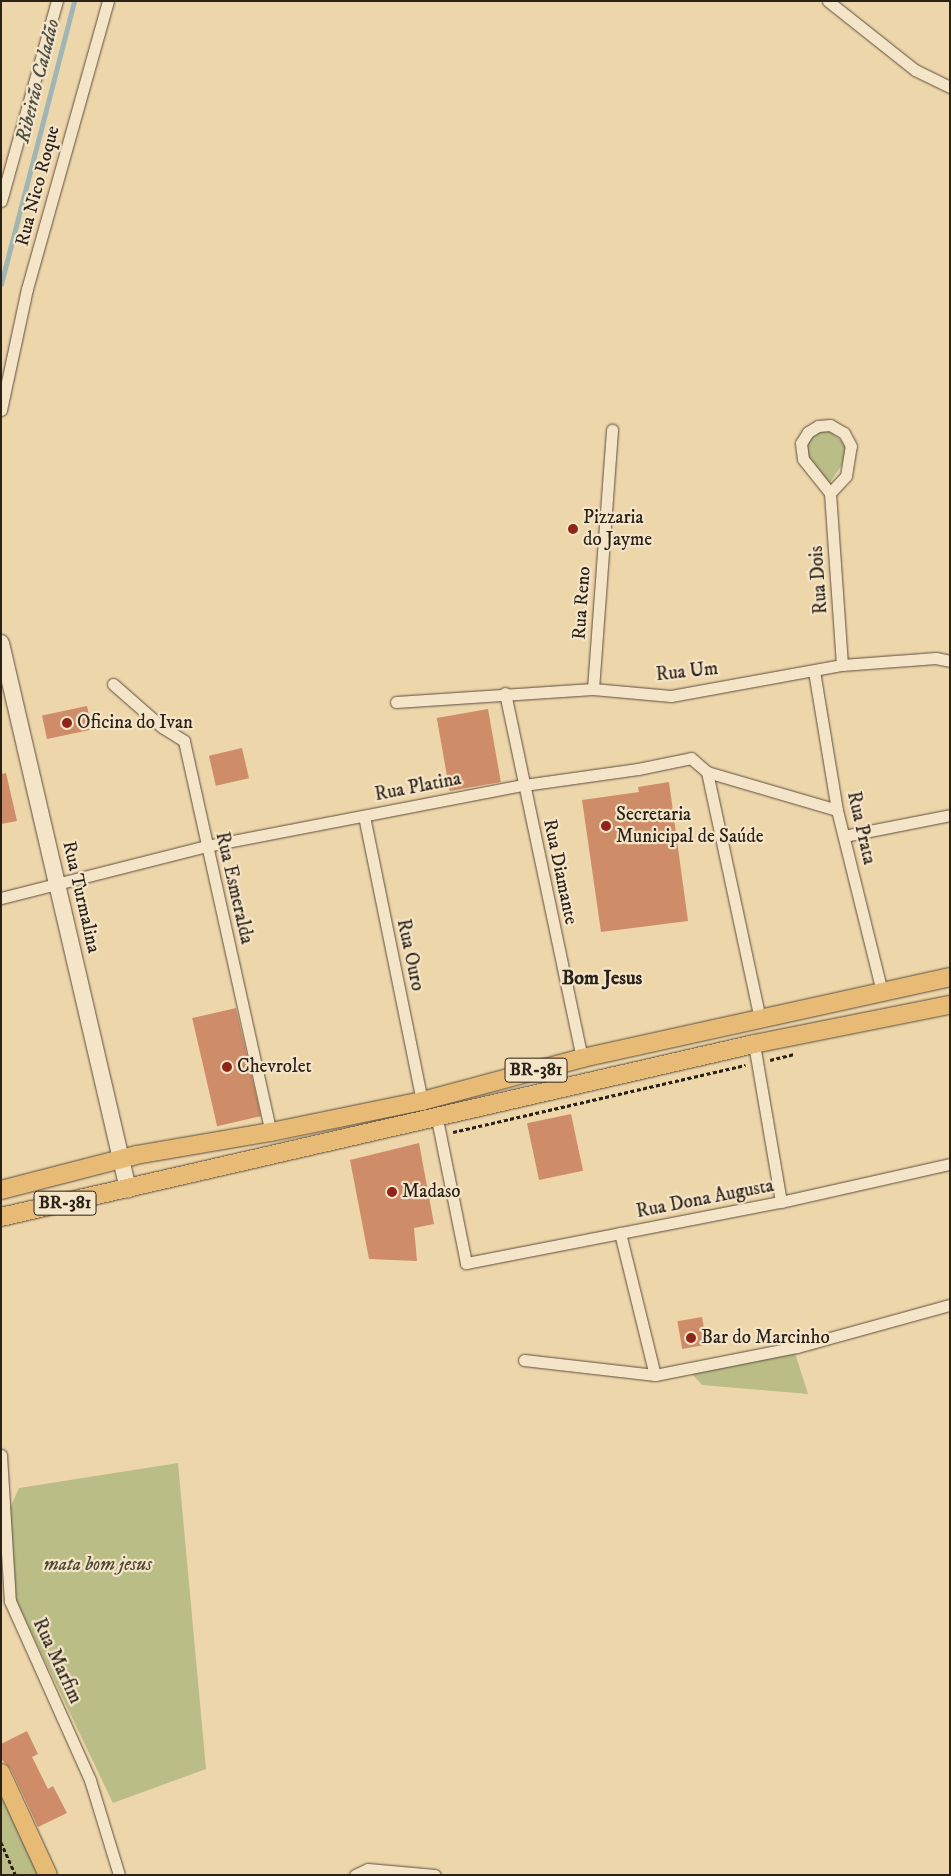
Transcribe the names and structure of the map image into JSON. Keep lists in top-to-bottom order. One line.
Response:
{"streets":{"main road":["Rua Turmalina","BR-381"],"street":["Rua Nico Roque","Rua Dois","Rua Reno","Rua Um","Rua Platina","Rua Prata","Rua Diamante","Rua Esmeralda","Rua Ouro","Rua Dona Augusta","Rua Marfim"]},"crossings":[["Rua Dois","Rua Um"],["Rua Reno","Rua Um"],["Rua Um","Rua Prata"],["Rua Um","Rua Diamante"],["Rua Platina","Rua Prata"],["Rua Platina","Rua Diamante"],["Rua Platina","Rua Esmeralda"],["Rua Platina","Rua Turmalina"],["Rua Platina","Rua Ouro"],["Rua Prata","BR-381"],["Rua Diamante","BR-381"],["Rua Esmeralda","BR-381"],["Rua Turmalina","BR-381"],["Rua Ouro","BR-381"],["BR-381","Rua Dona Augusta"]],"districts":["Bom Jesus"],"water":["Ribeirão Caladão"],"parks":["mata bom jesus"],"places":["Pizzaria do Jayme","Oficina do Ivan","Secretaria Municipal de Saúde","Chevrolet","Madaso","Bar do Marcinho"]}
